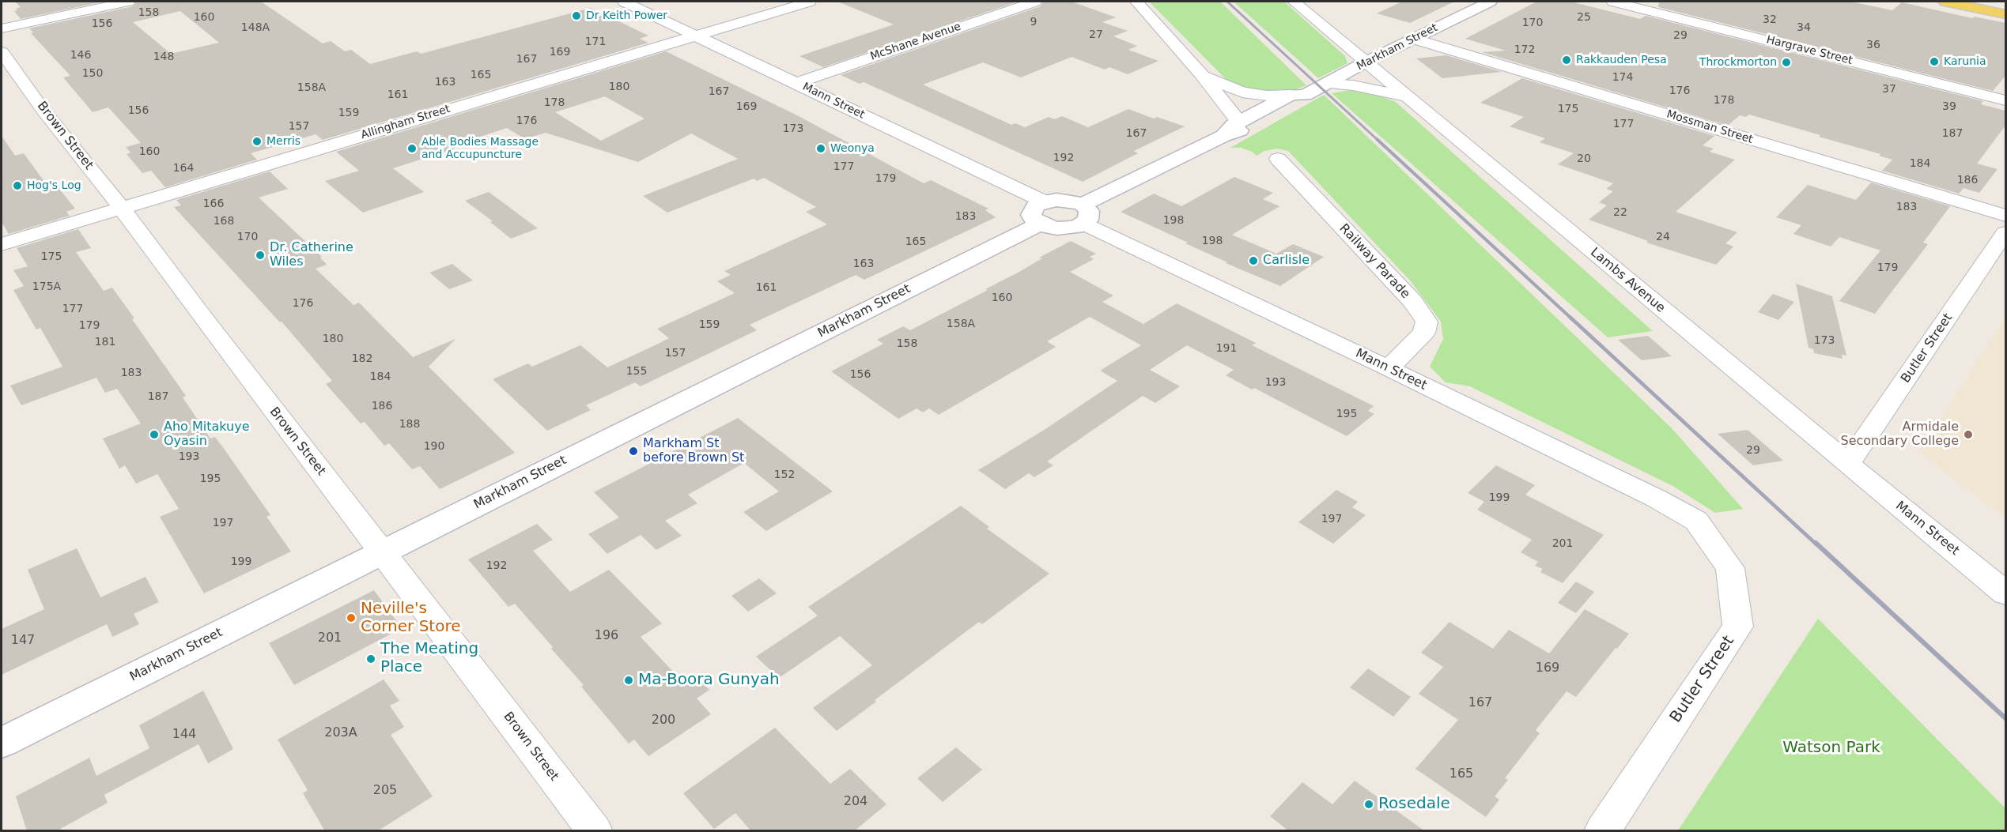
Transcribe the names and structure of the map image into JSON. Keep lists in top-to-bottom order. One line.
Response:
{"streets":{"street":["McShane Avenue","Markham Street","Hargrave Street","Mann Street","Allingham Street","Mossman Street","Brown Street","Railway Parade","Lambs Avenue","Butler Street"]},"crossings":[["McShane Avenue","Mann Street"],["Markham Street","Mann Street"],["Markham Street","Mossman Street"],["Markham Street","Brown Street"],["Markham Street","Lambs Avenue"],["Mann Street","Allingham Street"],["Mann Street","Railway Parade"],["Mann Street","Lambs Avenue"],["Mann Street","Butler Street"],["Allingham Street","Brown Street"],["Lambs Avenue","Butler Street"]],"parks":["Watson Park"],"places":["Dr Keith Power","Rakkauden Pesa","Karunia","Throckmorton","Merris","Able Bodies Massage and Accupuncture","Weonya","Hog's Log","Dr. Catherine Wiles","Carlisle","Aho Mitakuye Oyasin","Armidale Secondary College","Markham St before Brown St","Neville's Corner Store","The Meating Place","Ma-Boora Gunyah","Rosedale"],"house_numbers":["158","160","25","32","9","170","156","148A","34","27","29","171","36","172","169","146","148","167","150","165","174","163","180","158A","37","176","167","161","178","178","169","39","175","156","159","176","177","157","173","167","187","160","192","20","184","177","164","179","186","166","183","22","183","198","168","170","24","198","165","175","163","179","175A","161","160","176","177","158A","159","179","180","173","181","158","191","157","182","155","183","156","184","193","187","186","195","188","190","29","193","152","195","199","197","197","201","199","192","196","201","147","169","167","200","203A","144","165","205","204"]}
